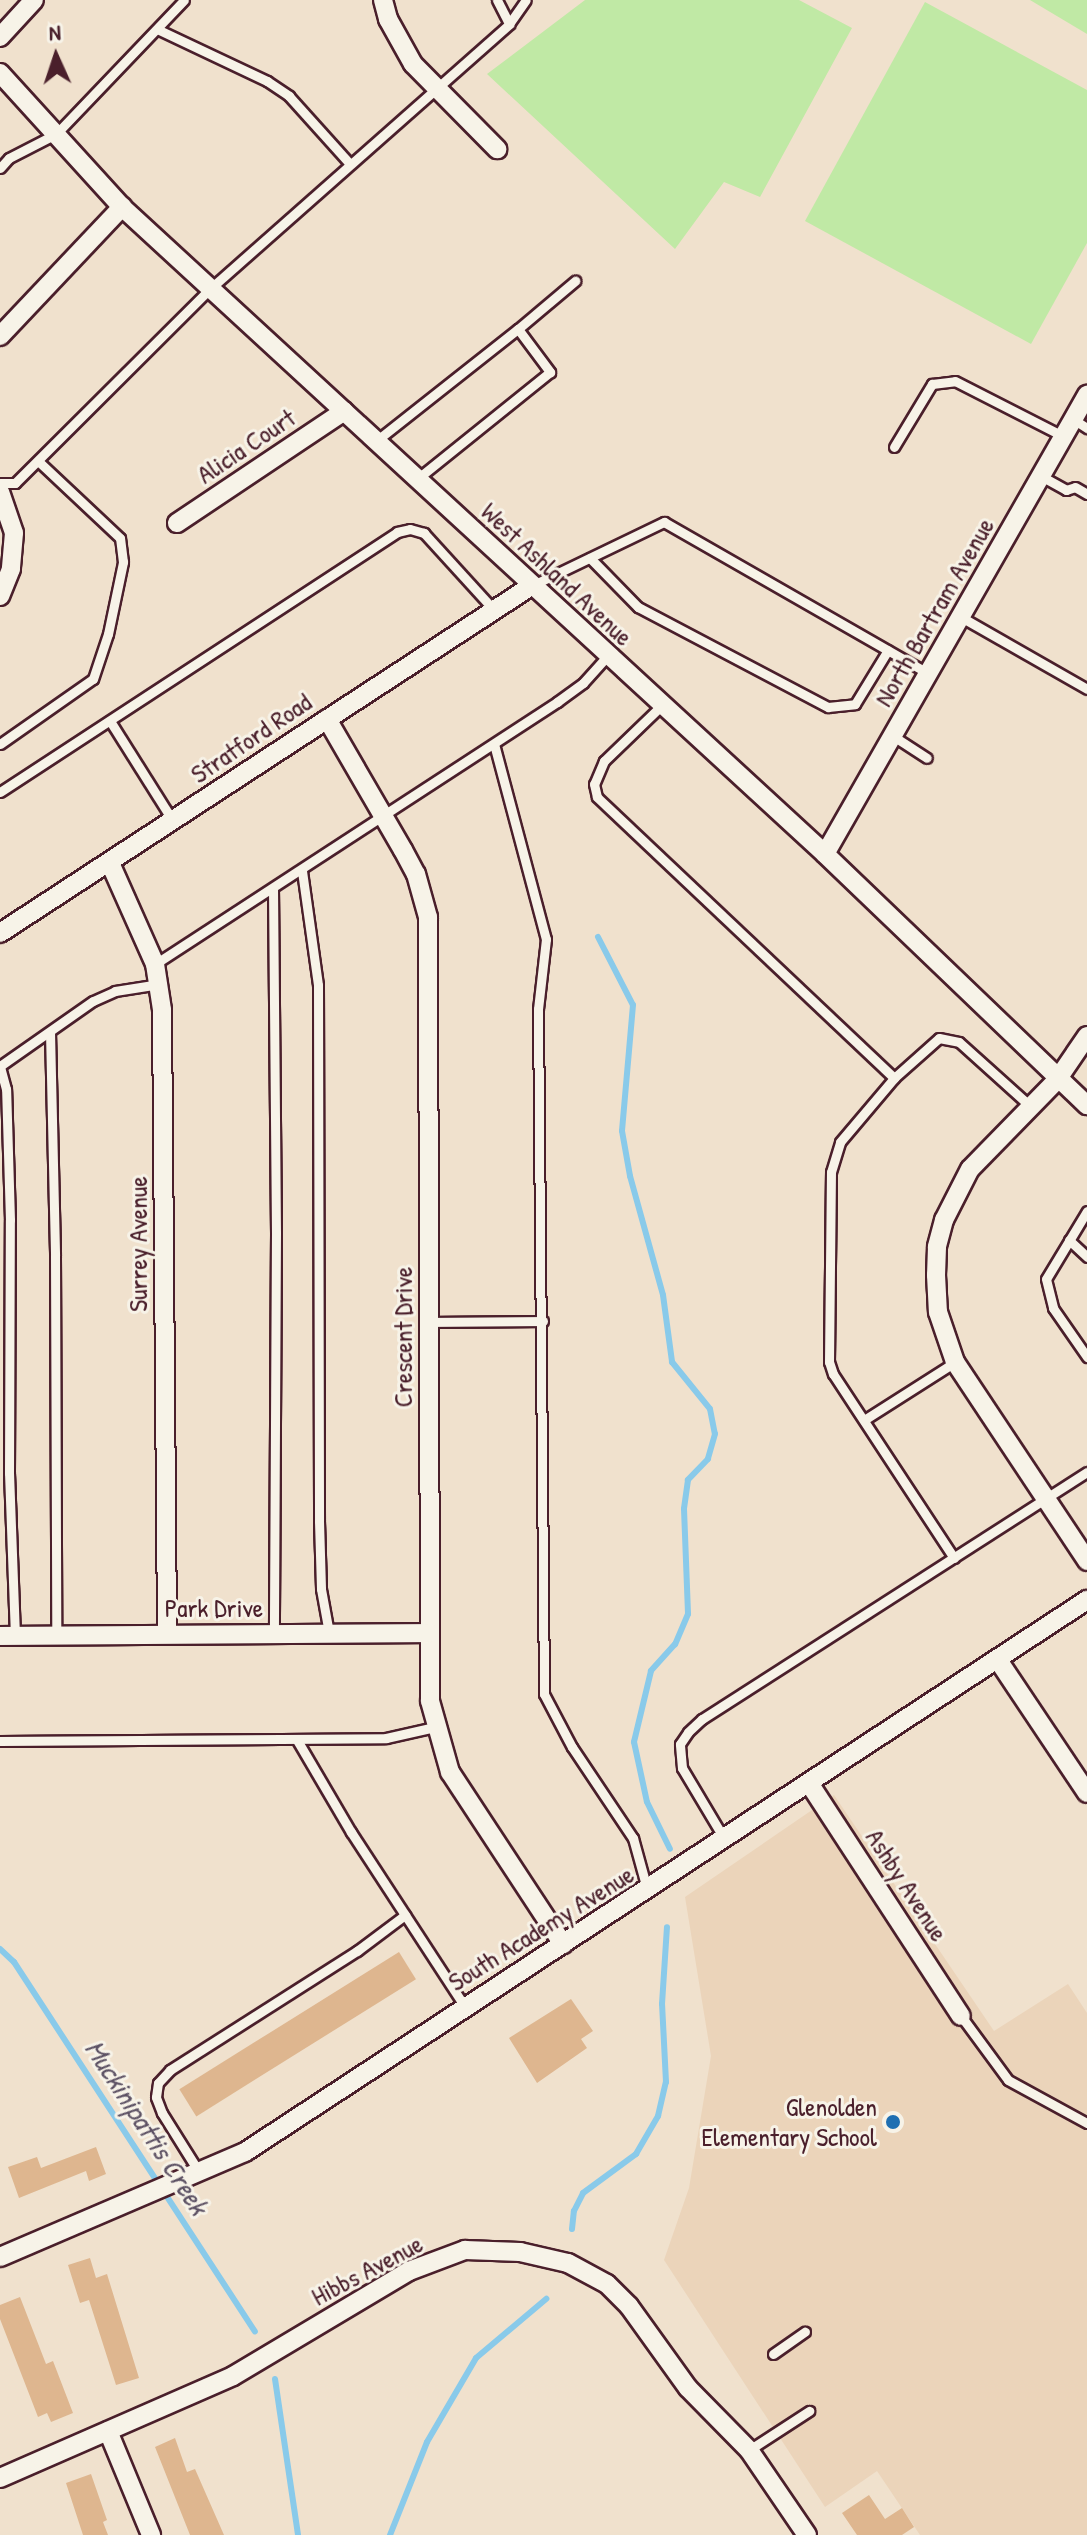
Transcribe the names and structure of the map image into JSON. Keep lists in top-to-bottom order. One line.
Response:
{"streets":{"street":["Alicia Court","West Ashland Avenue","North Bartram Avenue","Stratford Road","Surrey Avenue","Crescent Drive","Park Drive","Ashby Avenue","South Academy Avenue","Hibbs Avenue"]},"crossings":[["Alicia Court","West Ashland Avenue"],["West Ashland Avenue","North Bartram Avenue"],["West Ashland Avenue","Stratford Road"],["Stratford Road","Surrey Avenue"],["Stratford Road","Crescent Drive"],["Surrey Avenue","Park Drive"],["Crescent Drive","Park Drive"],["Crescent Drive","South Academy Avenue"],["Ashby Avenue","South Academy Avenue"]],"water":["Muckinipattis Creek"],"places":["Glenolden Elementary School"],"north":"top"}
